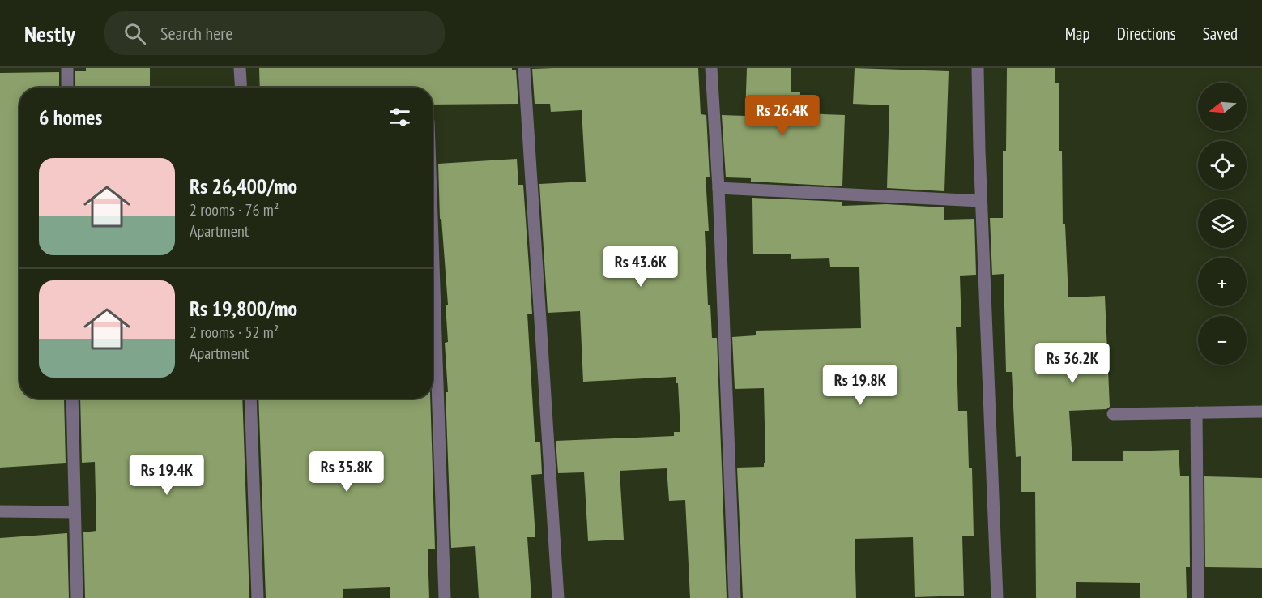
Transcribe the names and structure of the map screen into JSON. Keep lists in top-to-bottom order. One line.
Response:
{"north":"left","page":{"header":"Nestly","search":"Search here","nav":["Map","Directions","Saved"],"map_buttons":["+","−"],"heading":"6 homes","price":["Rs 26.4K","Rs 43.6K","Rs 36.2K","Rs 19.8K","Rs 35.8K","Rs 19.4K"],"list":[{"name":"Rs 26,400/mo","note":"2 rooms · 76 m² · Apartment"},{"name":"Rs 19,800/mo","note":"2 rooms · 52 m² · Apartment"}]}}
